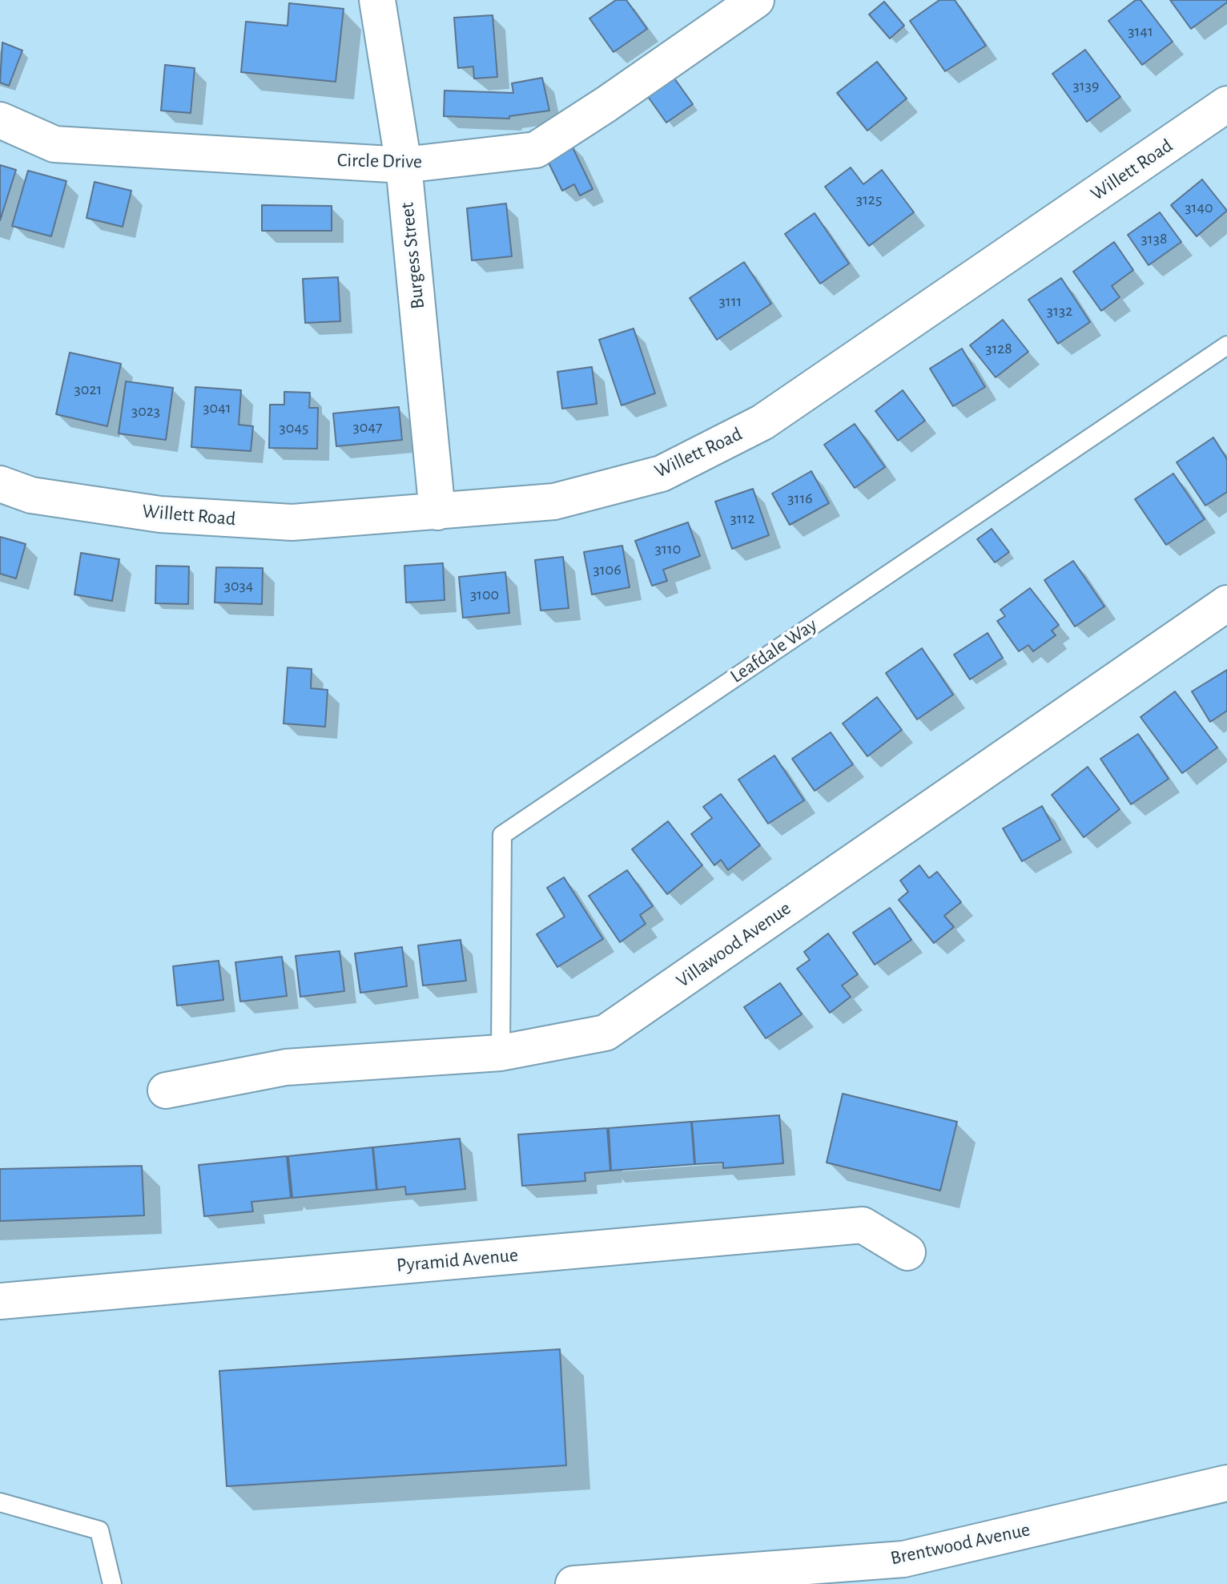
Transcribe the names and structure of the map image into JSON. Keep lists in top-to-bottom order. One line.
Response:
{"streets":{"street":["Circle Drive","Willett Road","Burgess Street","Villawood Avenue","Pyramid Avenue","Brentwood Avenue"],"lane":["Leafdale Way"]},"crossings":[["Circle Drive","Burgess Street"],["Willett Road","Burgess Street"],["Leafdale Way","Villawood Avenue"]],"house_numbers":["3141","3139","3125","3140","3138","3111","3132","3128","3021","3041","3023","3047","3045","3116","3112","3110","3106","3034","3100"]}
